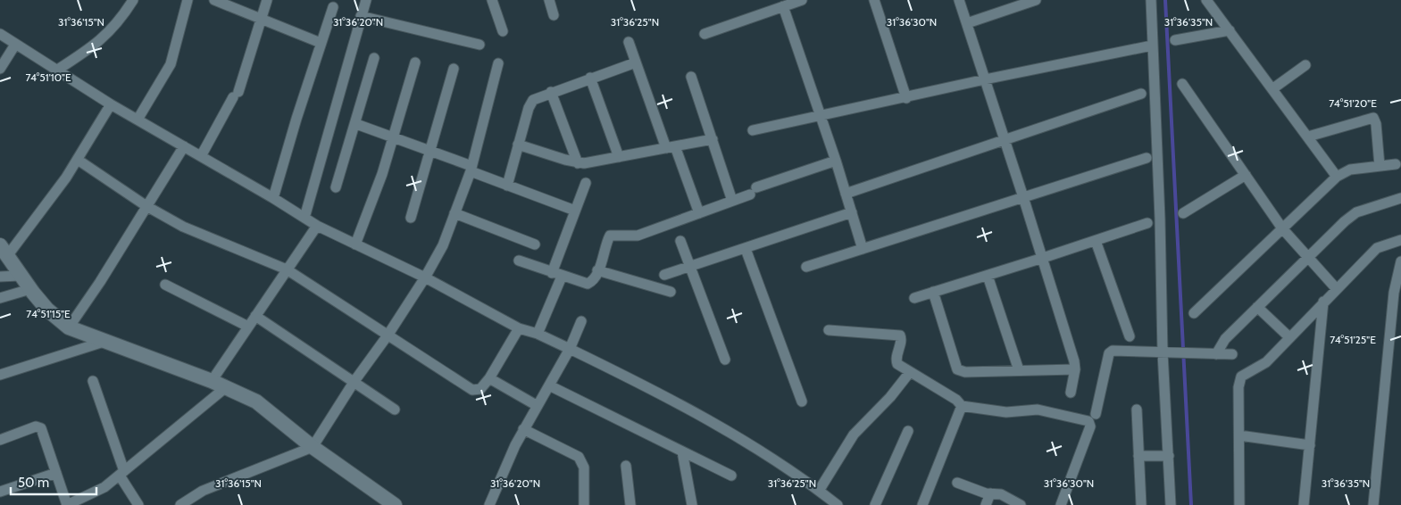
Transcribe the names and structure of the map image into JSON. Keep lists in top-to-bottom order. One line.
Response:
{"scale_bar":"50 m","coordinates":["31°36'15\"N","31°36'20\"N","31°36'25\"N","31°36'30\"N","31°36'35\"N","74°51'10\"E","74°51'20\"E","74°51'15\"E","74°51'25\"E"]}
